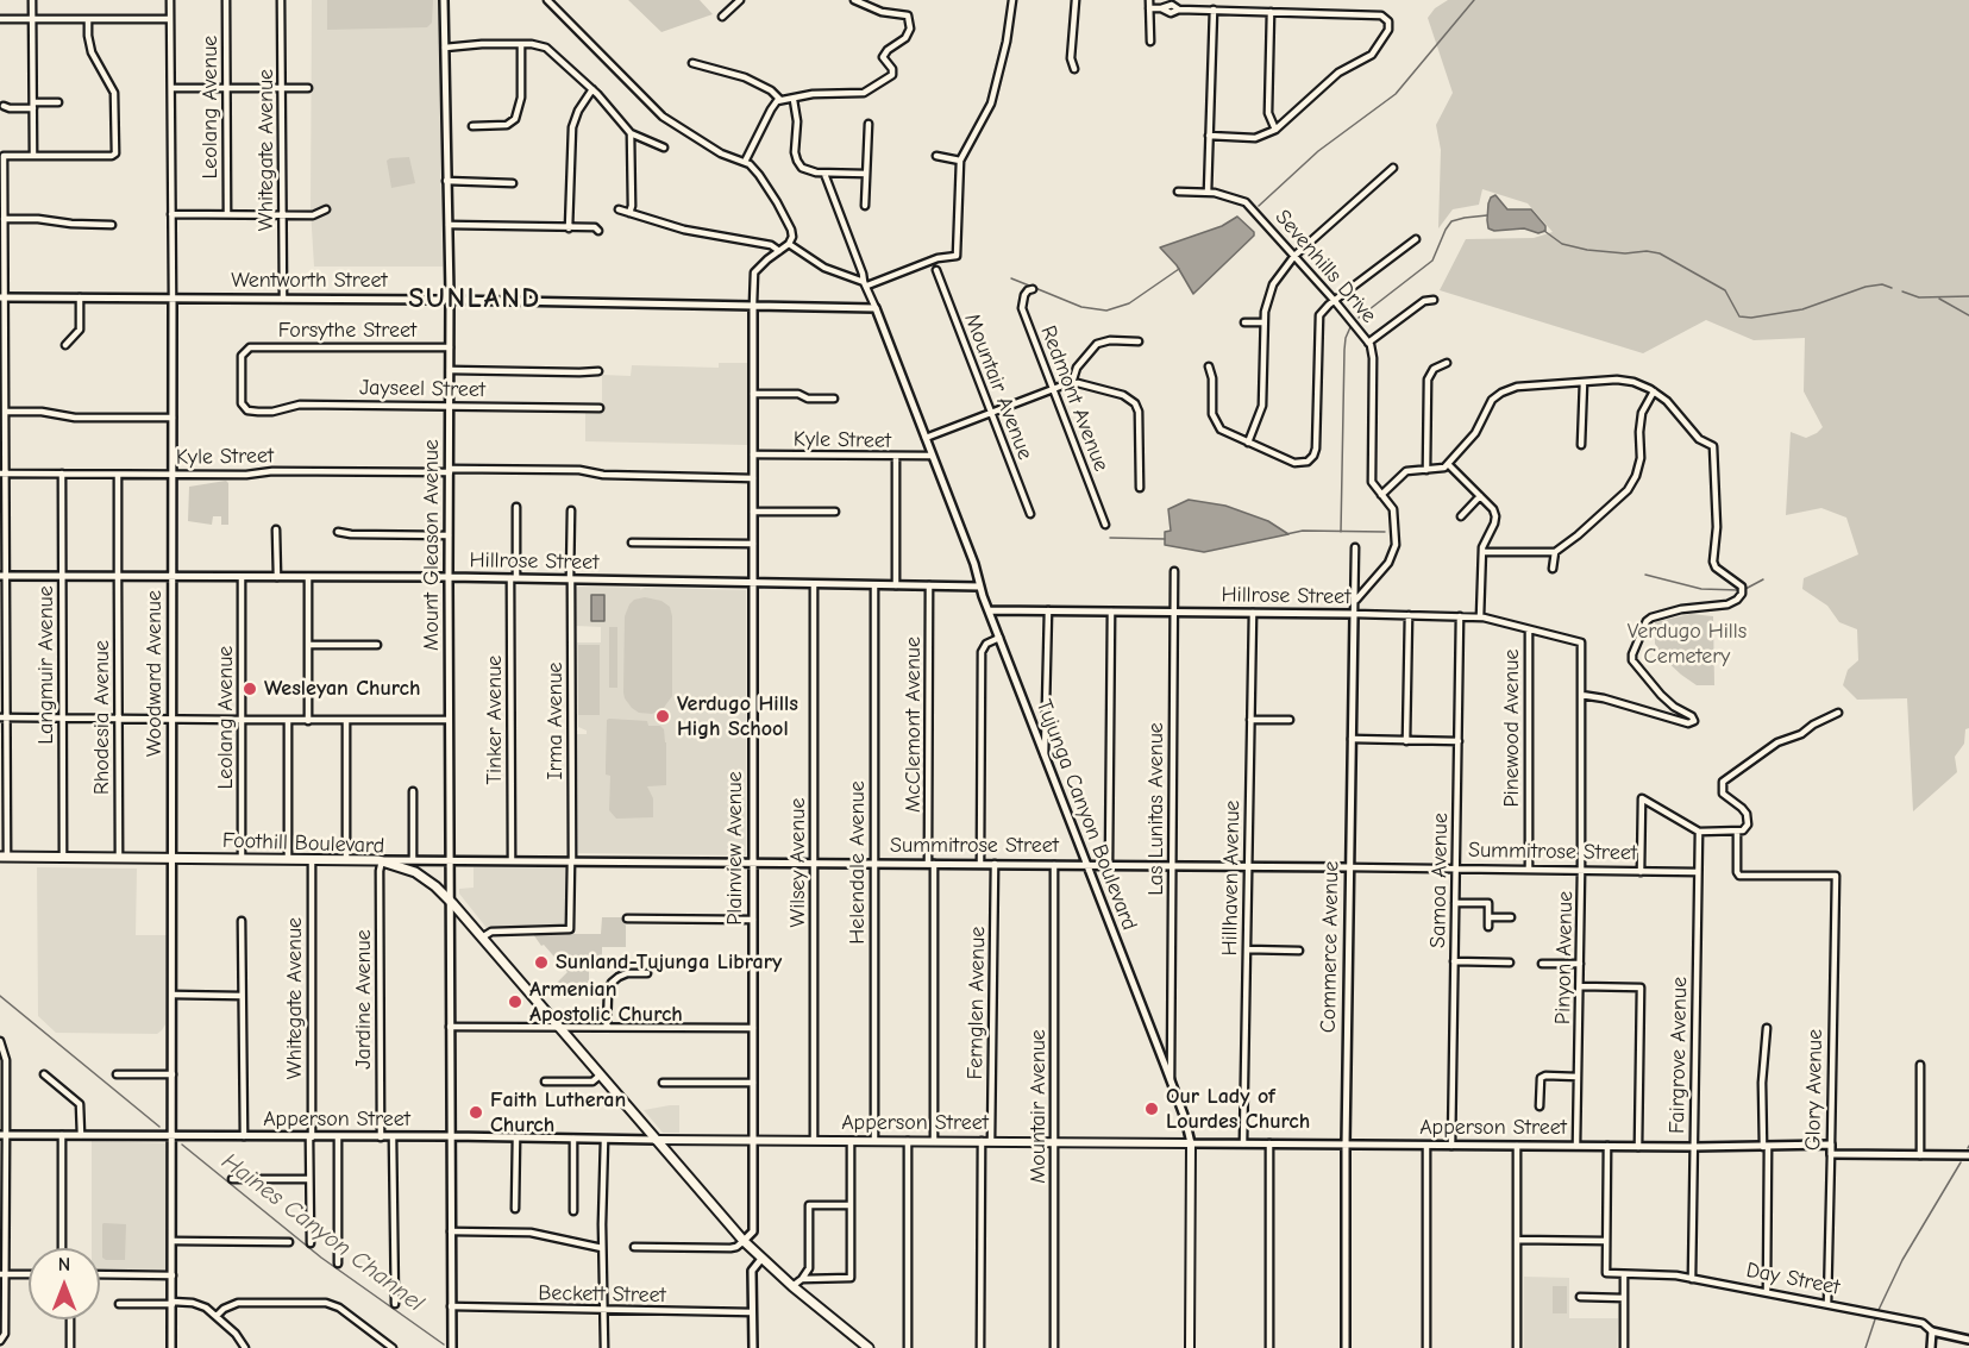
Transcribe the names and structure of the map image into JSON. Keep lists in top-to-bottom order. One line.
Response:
{"streets":{"main road":["Tujunga Canyon Boulevard","Foothill Boulevard","Apperson Street"],"street":["Leolang Avenue","Whitegate Avenue","Sevenhills Drive","Wentworth Street","Forsythe Street","Mountair Avenue","Jayseel Street","Redmont Avenue","Kyle Street","Mount Gleason Avenue","Hillrose Street","Langmuir Avenue","Woodward Avenue","Rhodesia Avenue","Tinker Avenue","Irma Avenue","McClemont Avenue","Pinewood Avenue","Las Lunitas Avenue","Summitrose Street","Plainview Avenue","Wilsey Avenue","Helendale Avenue","Hillhaven Avenue","Samoa Avenue","Commerce Avenue","Pinyon Avenue","Jardine Avenue","Fernglen Avenue","Fairgrove Avenue","Glory Avenue","Day Street","Beckett Street"]},"crossings":[["Leolang Avenue","Hillrose Street"],["Leolang Avenue","Foothill Boulevard"],["Whitegate Avenue","Wentworth Street"],["Whitegate Avenue","Foothill Boulevard"],["Whitegate Avenue","Apperson Street"],["Sevenhills Drive","Commerce Avenue"],["Wentworth Street","Mount Gleason Avenue"],["Wentworth Street","Woodward Avenue"],["Wentworth Street","Tujunga Canyon Boulevard"],["Wentworth Street","Plainview Avenue"],["Forsythe Street","Jayseel Street"],["Forsythe Street","Mount Gleason Avenue"],["Mountair Avenue","Summitrose Street"],["Mountair Avenue","Apperson Street"],["Jayseel Street","Mount Gleason Avenue"],["Kyle Street","Mount Gleason Avenue"],["Kyle Street","Langmuir Avenue"],["Kyle Street","Woodward Avenue"],["Kyle Street","Rhodesia Avenue"],["Kyle Street","Tujunga Canyon Boulevard"],["Kyle Street","Plainview Avenue"],["Mount Gleason Avenue","Hillrose Street"],["Mount Gleason Avenue","Foothill Boulevard"],["Mount Gleason Avenue","Summitrose Street"],["Mount Gleason Avenue","Apperson Street"],["Mount Gleason Avenue","Beckett Street"],["Hillrose Street","Langmuir Avenue"],["Hillrose Street","Woodward Avenue"],["Hillrose Street","Rhodesia Avenue"],["Hillrose Street","Tinker Avenue"],["Hillrose Street","Irma Avenue"],["Hillrose Street","McClemont Avenue"],["Hillrose Street","Pinewood Avenue"],["Hillrose Street","Las Lunitas Avenue"],["Hillrose Street","Tujunga Canyon Boulevard"],["Hillrose Street","Plainview Avenue"],["Hillrose Street","Wilsey Avenue"],["Hillrose Street","Helendale Avenue"],["Hillrose Street","Hillhaven Avenue"],["Hillrose Street","Samoa Avenue"],["Hillrose Street","Commerce Avenue"],["Hillrose Street","Pinyon Avenue"],["Langmuir Avenue","Foothill Boulevard"],["Woodward Avenue","Foothill Boulevard"],["Woodward Avenue","Apperson Street"],["Rhodesia Avenue","Foothill Boulevard"],["Tinker Avenue","Summitrose Street"],["Irma Avenue","Foothill Boulevard"],["Irma Avenue","Summitrose Street"],["McClemont Avenue","Summitrose Street"],["McClemont Avenue","Apperson Street"],["Pinewood Avenue","Summitrose Street"],["Las Lunitas Avenue","Tujunga Canyon Boulevard"],["Las Lunitas Avenue","Summitrose Street"],["Tujunga Canyon Boulevard","Summitrose Street"],["Tujunga Canyon Boulevard","Apperson Street"],["Foothill Boulevard","Summitrose Street"],["Foothill Boulevard","Plainview Avenue"],["Foothill Boulevard","Jardine Avenue"],["Foothill Boulevard","Apperson Street"],["Summitrose Street","Plainview Avenue"],["Summitrose Street","Wilsey Avenue"],["Summitrose Street","Helendale Avenue"],["Summitrose Street","Hillhaven Avenue"],["Summitrose Street","Samoa Avenue"],["Summitrose Street","Commerce Avenue"],["Summitrose Street","Pinyon Avenue"],["Summitrose Street","Jardine Avenue"],["Summitrose Street","Fernglen Avenue"],["Summitrose Street","Fairgrove Avenue"],["Plainview Avenue","Apperson Street"],["Wilsey Avenue","Apperson Street"],["Helendale Avenue","Apperson Street"],["Hillhaven Avenue","Apperson Street"],["Samoa Avenue","Apperson Street"],["Commerce Avenue","Apperson Street"],["Pinyon Avenue","Apperson Street"],["Jardine Avenue","Apperson Street"],["Fernglen Avenue","Apperson Street"],["Fairgrove Avenue","Apperson Street"],["Fairgrove Avenue","Day Street"],["Glory Avenue","Apperson Street"],["Glory Avenue","Day Street"]],"districts":["SUNLAND"],"water":["Haines Canyon Channel"],"parks":["Verdugo Hills Cemetery"],"places":["Wesleyan Church","Verdugo Hills High School","Sunland-Tujunga Library","Armenian Apostolic Church","Our Lady of Lourdes Church","Faith Lutheran Church"],"north":"top"}
